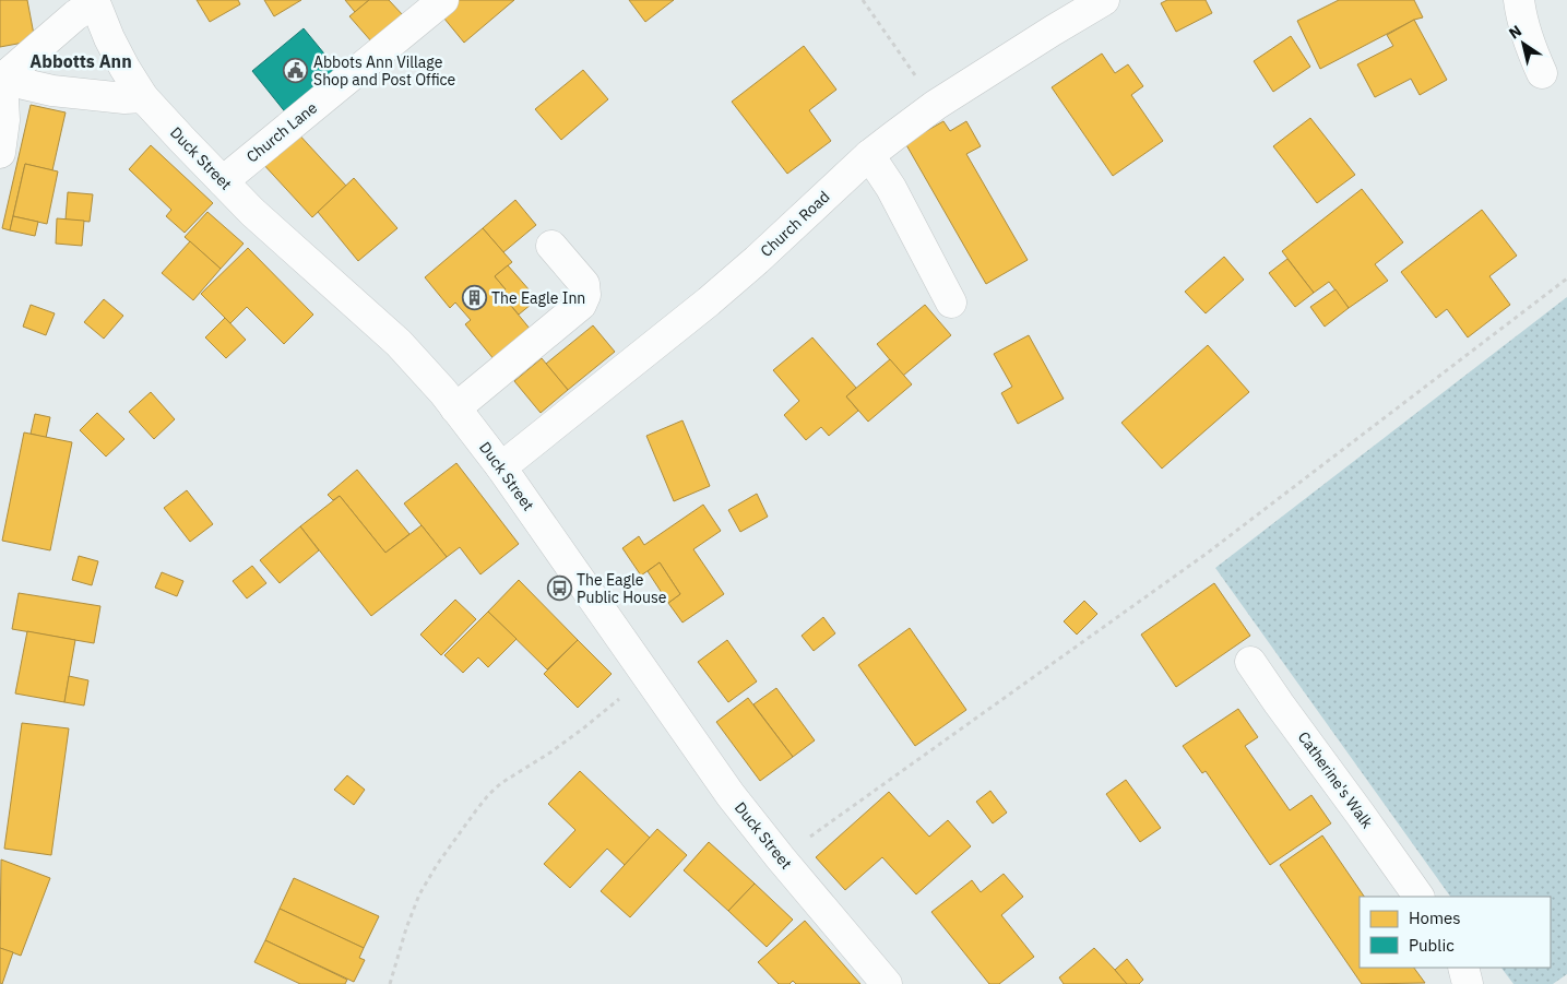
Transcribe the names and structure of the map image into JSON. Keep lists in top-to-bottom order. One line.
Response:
{"streets":{"street":["Church Lane","Duck Street","Church Road","Catherine's Walk"]},"crossings":[["Church Lane","Duck Street"],["Duck Street","Church Road"]],"districts":["Abbotts Ann"],"places":{"public building":["Abbots Ann Village Shop and Post Office"],"building":["The Eagle Inn"],"bus stop":["The Eagle Public House"]},"legend":["Homes","Public"],"north":"top left"}
